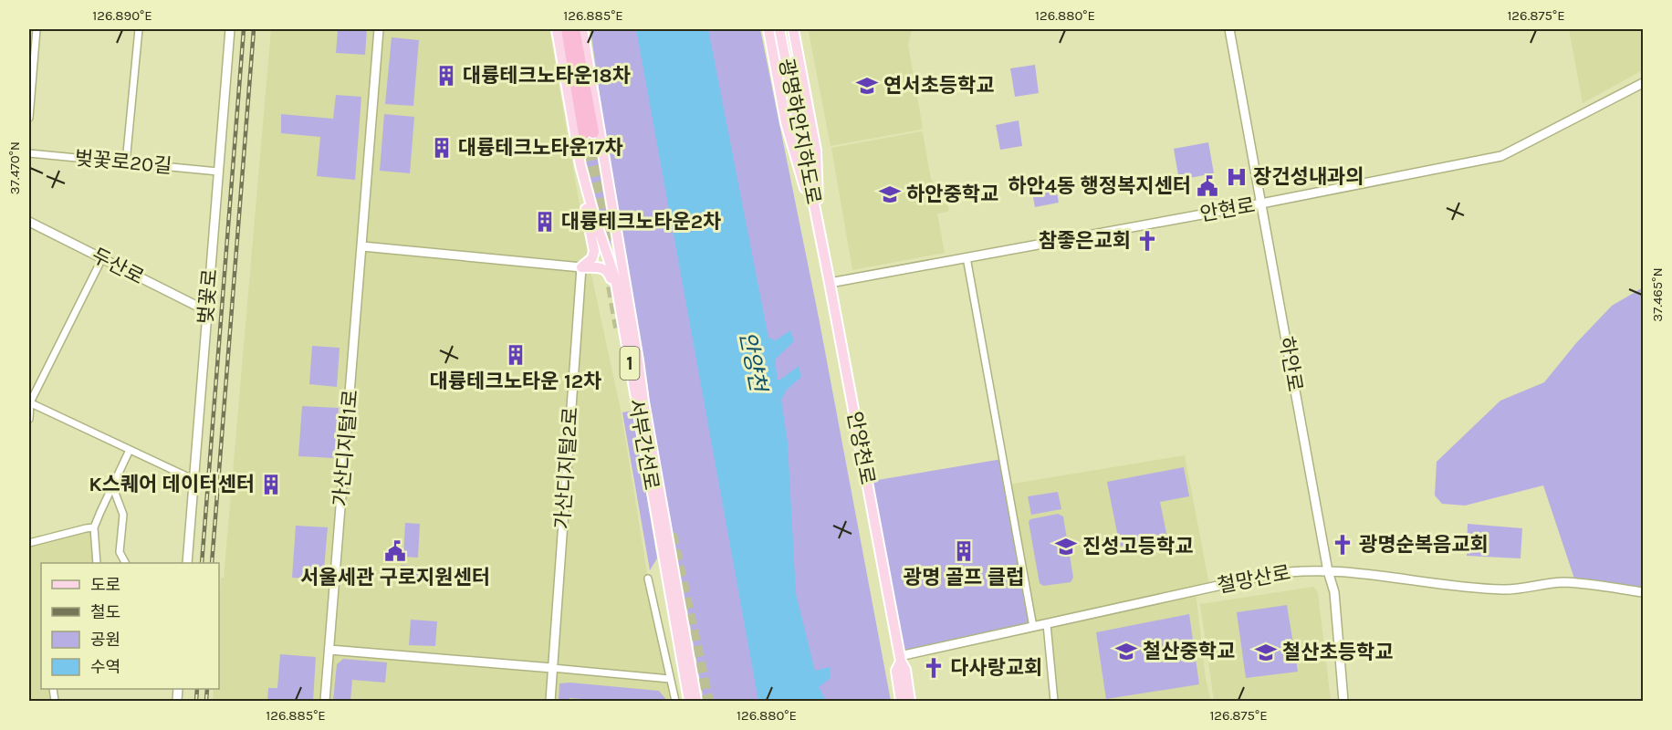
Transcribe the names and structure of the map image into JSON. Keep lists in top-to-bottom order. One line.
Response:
{"streets":{"main road":["광명하안지하도로","1","서부간선로","안양천로"],"street":["벚꽃로20길","안현로","두산로","벚꽃로","하안로","가산디지털1로","가산디지털2로","철망산로"]},"crossings":[["광명하안지하도로","안양천로"],["벚꽃로20길","벚꽃로"],["안현로","하안로"],["안현로","안양천로"],["두산로","벚꽃로"],["하안로","철망산로"],["안양천로","철망산로"]],"water":["안양천"],"places":{"building":["대륭테크노타운18차","대륭테크노타운17차","대륭테크노타운2차","대륭테크노타운 12차","K스퀘어 데이터센터","광명 골프 클럽"],"school or university":["연서초등학교","하안중학교","진성고등학교","철산중학교","철산초등학교"],"hospital":["장건성내과의"],"public building":["하안4동 행정복지센터","서울세관 구로지원센터"],"church":["참좋은교회","광명순복음교회","다사랑교회"]},"legend":["도로","철도","공원","수역"],"coordinates":["126.890°E","126.885°E","126.880°E","126.875°E","37.470°N","37.465°N"]}
